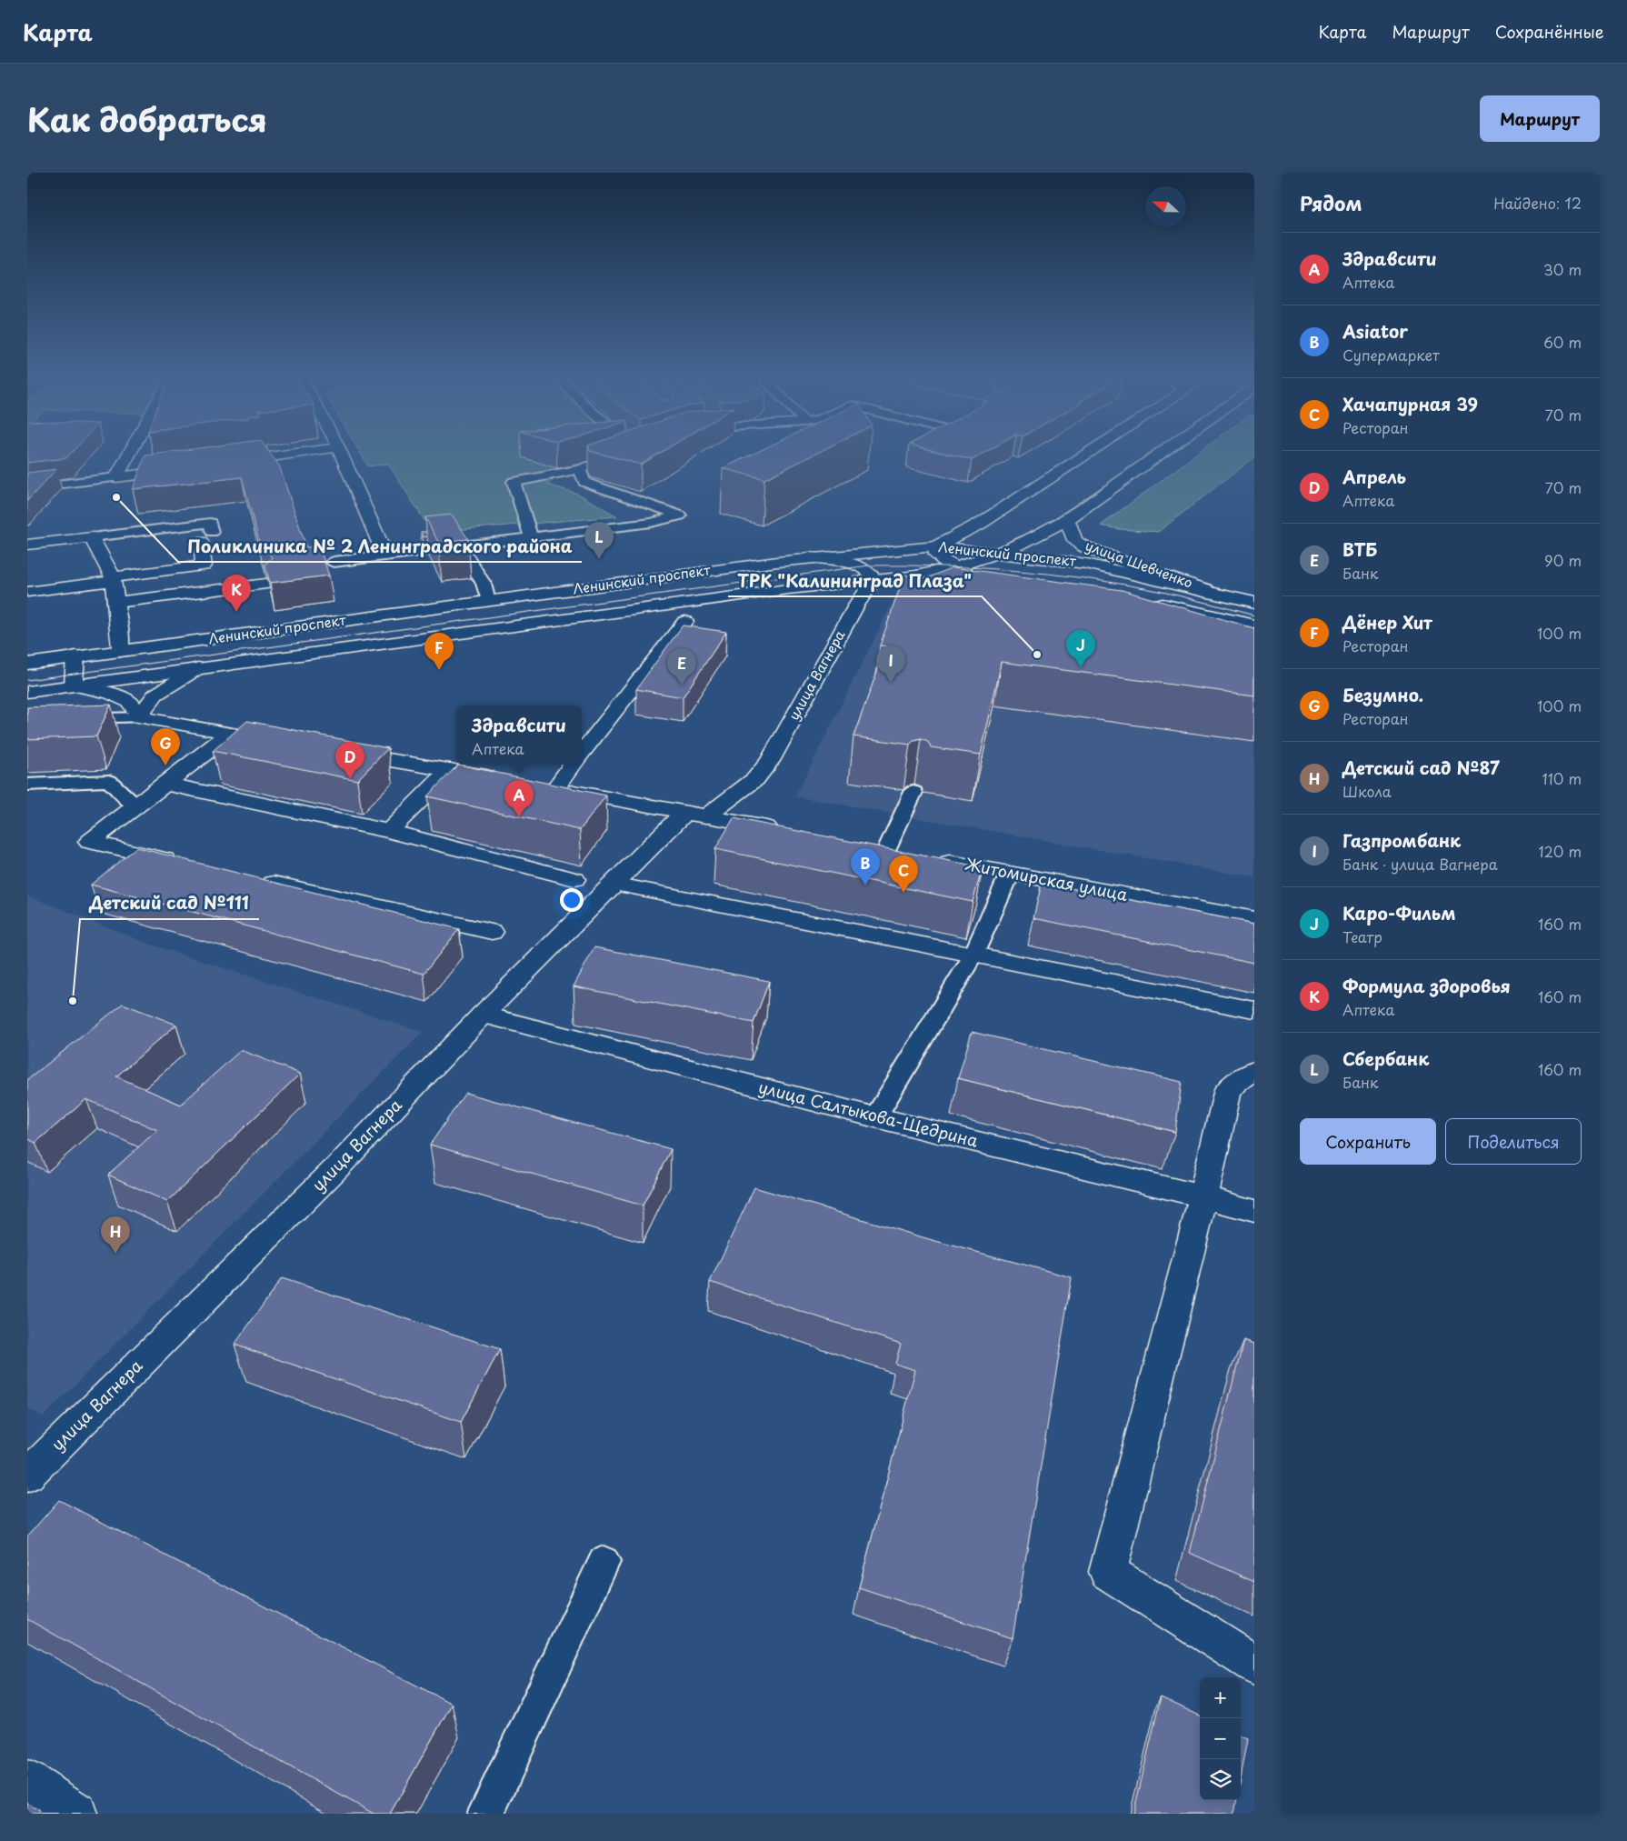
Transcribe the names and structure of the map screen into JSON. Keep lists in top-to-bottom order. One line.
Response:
{"streets":{"street":["Ленинский проспект","улица Шевченко","улица Вагнера","Житомирская улица","улица Салтыкова-Щедрина"]},"crossings":[["Ленинский проспект","улица Шевченко"],["Ленинский проспект","улица Вагнера"],["улица Вагнера","улица Салтыкова-Щедрина"]],"places":["Поликлиника № 2 Ленинградского района","ТРК \"Калининград Плаза\"","Детский сад №111"],"north":"left","page":{"header":"Карта","nav":["Карта","Маршрут","Сохранённые"],"title":"Как добраться","buttons":["Маршрут",["Сохранить","Поделиться"]],"heading":["Рядом","Найдено: 12"],"list":[{"mark":"A","name":"Здравсити","note":"Аптека","value":"30 m"},{"mark":"B","name":"Asiator","note":"Супермаркет","value":"60 m"},{"mark":"C","name":"Хачапурная 39","note":"Ресторан","value":"70 m"},{"mark":"D","name":"Апрель","note":"Аптека","value":"70 m"},{"mark":"E","name":"ВТБ","note":"Банк","value":"90 m"},{"mark":"F","name":"Дёнер Хит","note":"Ресторан","value":"100 m"},{"mark":"G","name":"Безумно.","note":"Ресторан","value":"100 m"},{"mark":"H","name":"Детский сад №87","note":"Школа","value":"110 m"},{"mark":"I","name":"Газпромбанк","note":"Банк · улица Вагнера","value":"120 m"},{"mark":"J","name":"Каро-Фильм","note":"Театр","value":"160 m"},{"mark":"K","name":"Формула здоровья","note":"Аптека","value":"160 m"},{"mark":"L","name":"Сбербанк","note":"Банк","value":"160 m"}],"pins":["L","K","J","F","I","E","G","D","A","B","C","H"],"popup":["Здравсити","Аптека"],"map_buttons":["+","−"]}}
